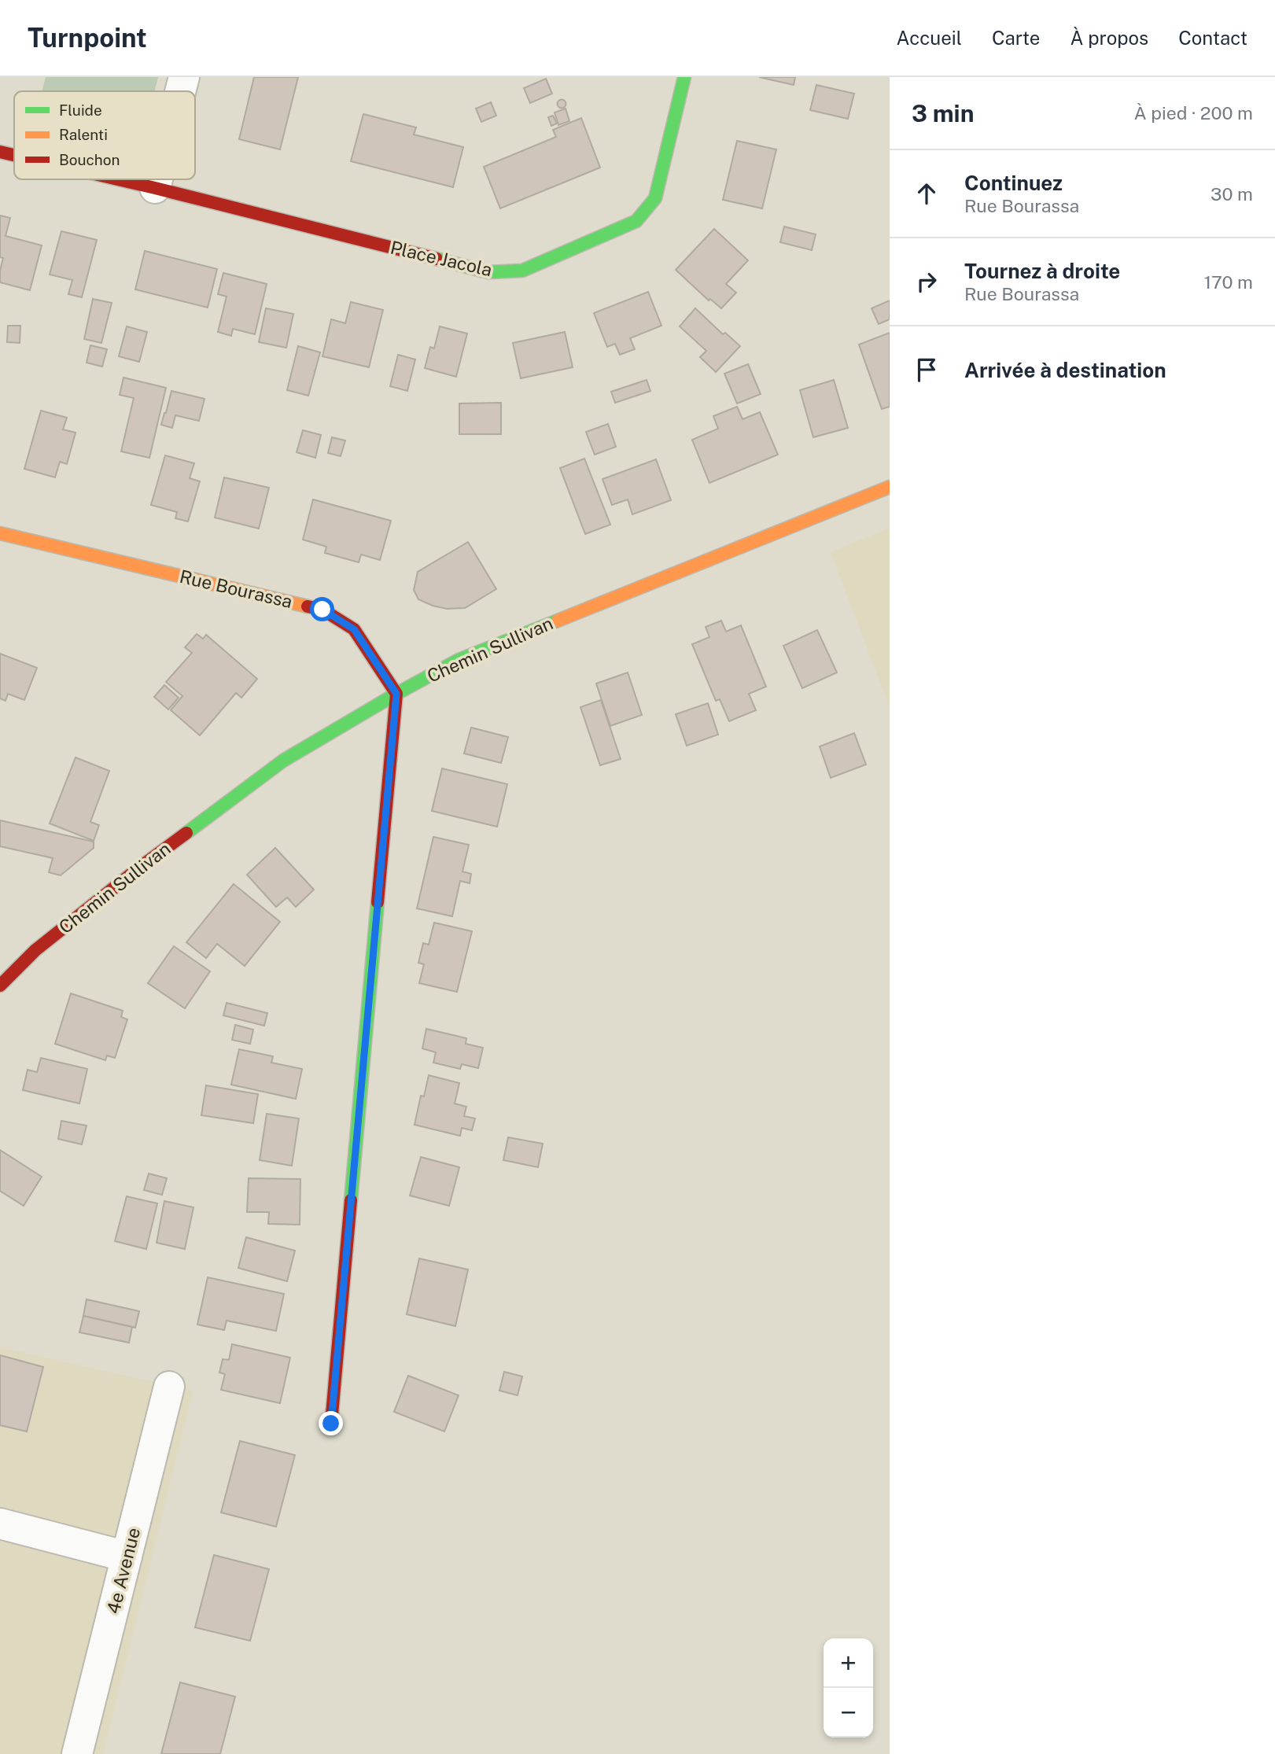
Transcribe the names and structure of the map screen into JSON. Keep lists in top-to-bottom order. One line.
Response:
{"streets":{"street":["Place Jacola","Rue Bourassa","Chemin Sullivan","4e Avenue"]},"crossings":[["Rue Bourassa","Chemin Sullivan"]],"legend":["Fluide","Ralenti","Bouchon"],"page":{"header":"Turnpoint","nav":["Accueil","Carte","À propos","Contact"],"heading":["3 min","À pied · 200 m"],"list":[["Continuez","Rue Bourassa","30 m"],["Tournez à droite","Rue Bourassa","170 m"],"Arrivée à destination"],"map_buttons":["+","−"]}}
